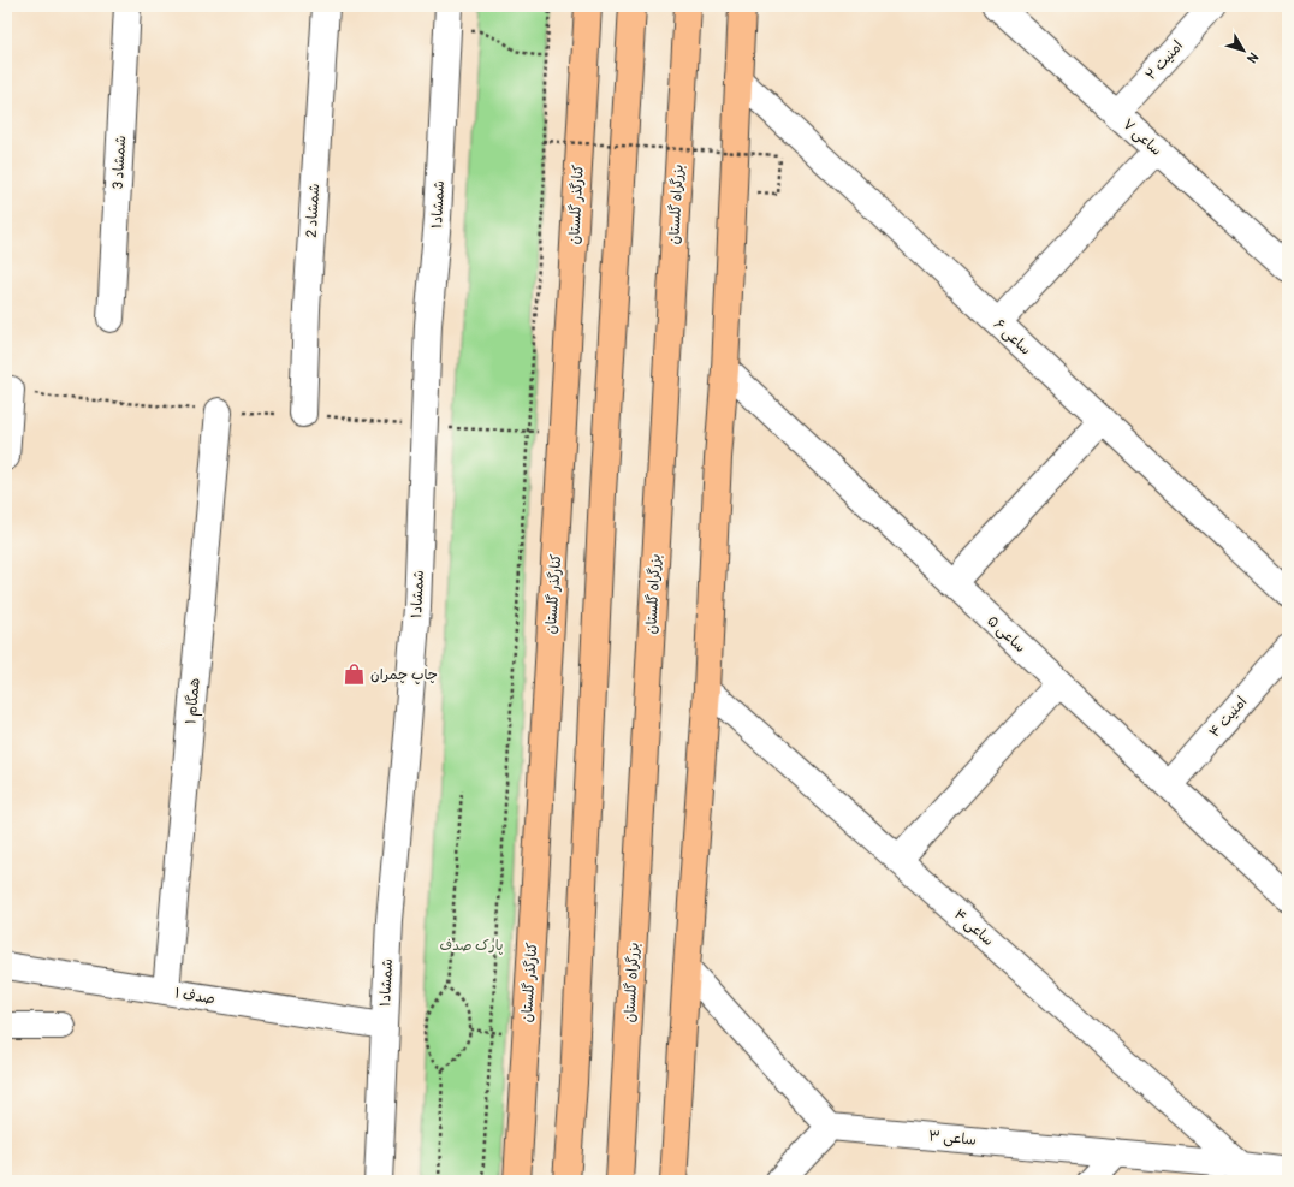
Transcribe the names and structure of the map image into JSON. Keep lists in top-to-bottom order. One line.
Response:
{"streets":{"main road":["کنارگذر گلستان","بزرگراه گلستان"],"street":["امنیت ۲","ساعی ۷","شمشاد 3","شمشاد۱","شمشاد 2","ساعی ۶","ساعی ۵","همگام ۱","امنیت ۴","ساعی ۴","صدف ۱","ساعی ۳"]},"crossings":[["امنیت ۲","ساعی ۷"],["شمشاد۱","صدف ۱"],["ساعی ۵","امنیت ۴"],["همگام ۱","صدف ۱"],["ساعی ۴","ساعی ۳"]],"parks":["پارک صدف"],"places":{"shop":["چاپ چمران"]},"north":"bottom right"}
